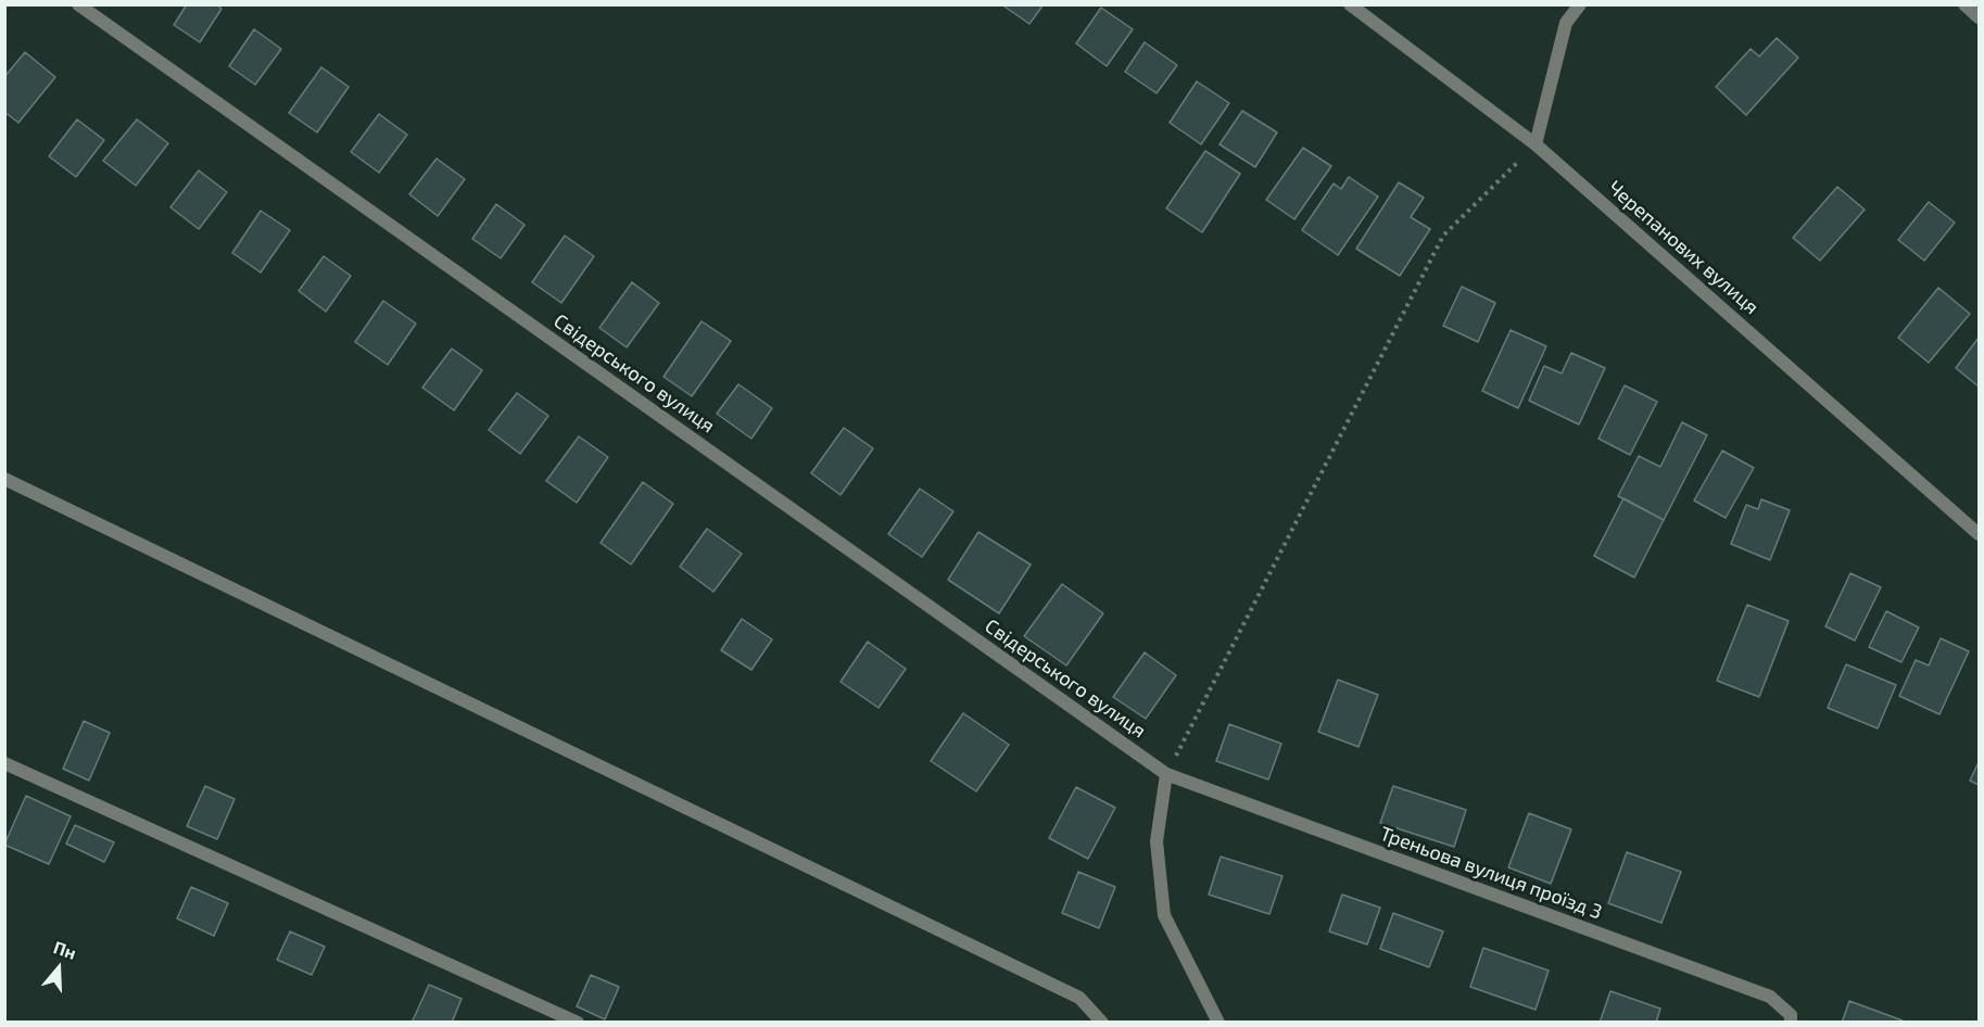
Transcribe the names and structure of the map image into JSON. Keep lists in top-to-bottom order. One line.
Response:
{"streets":{"street":["Черепанових вулиця","Свiдерського вулиця","Треньова вулиця проїзд 3"]},"crossings":[["Свiдерського вулиця","Треньова вулиця проїзд 3"]],"north":"top"}
